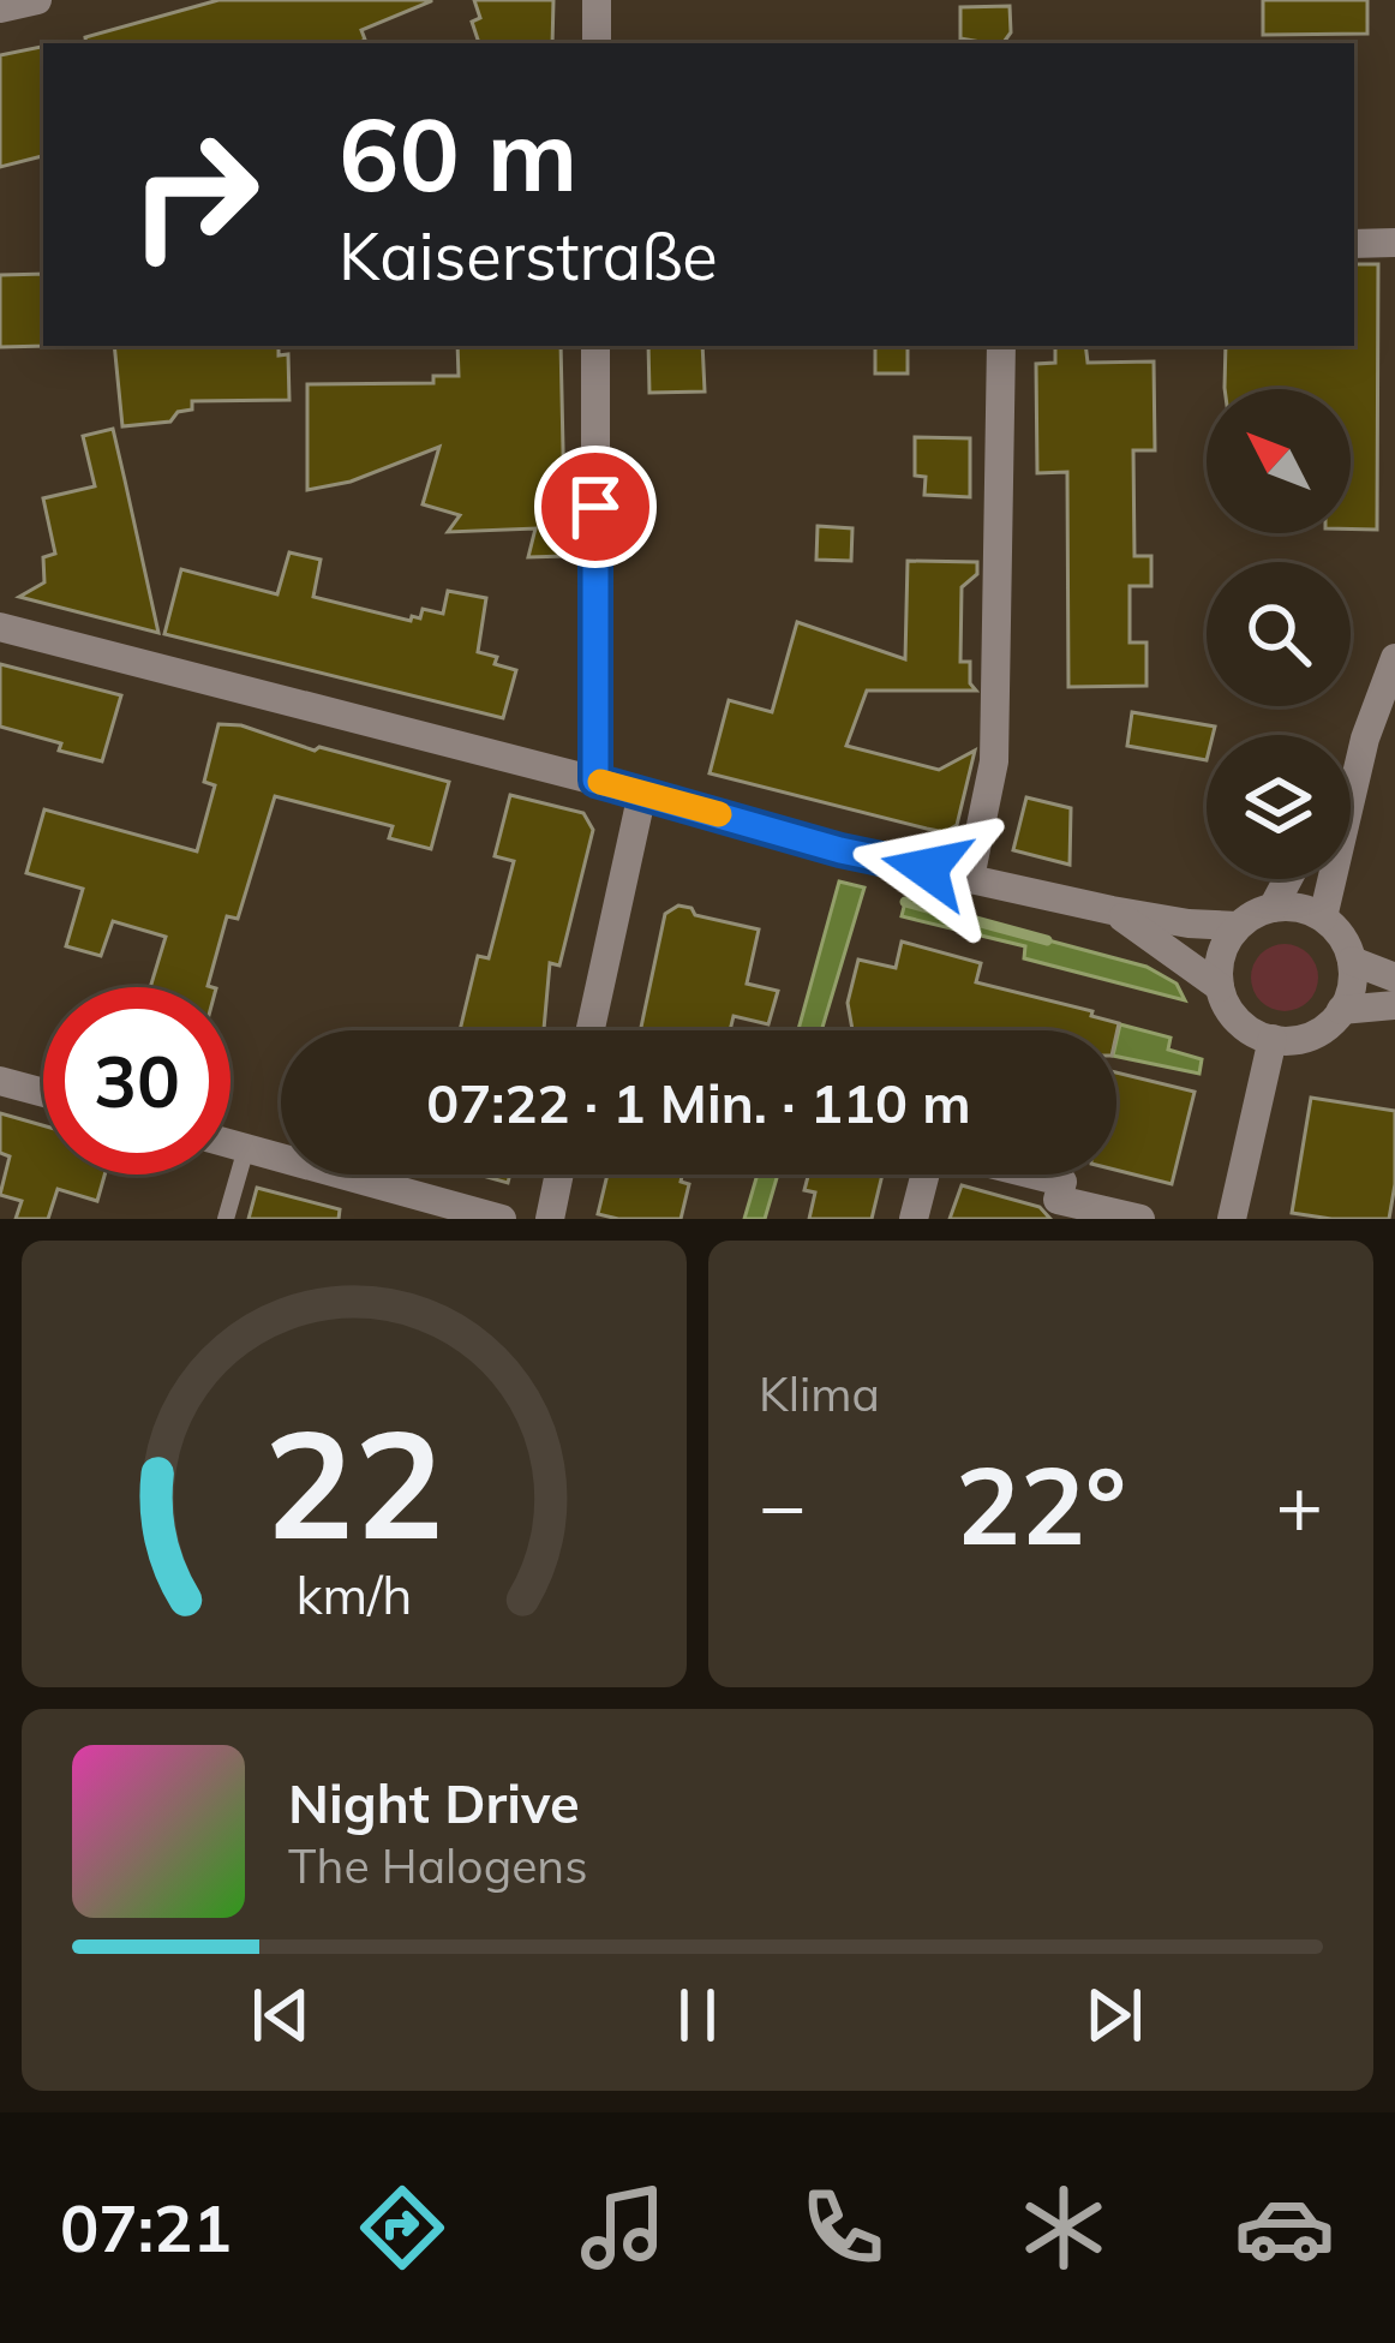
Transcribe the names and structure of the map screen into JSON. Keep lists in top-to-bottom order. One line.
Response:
{"north":"top left","page":{"turn":["60 m","Kaiserstraße"],"limit":"30","trip":"07:22 · 1 Min. · 110 m","tile":"Klima","heat":["−","22°","+"],"song":["Night Drive","The Halogens"],"tabs":"07:21","gauge":["22","km/h"]}}
